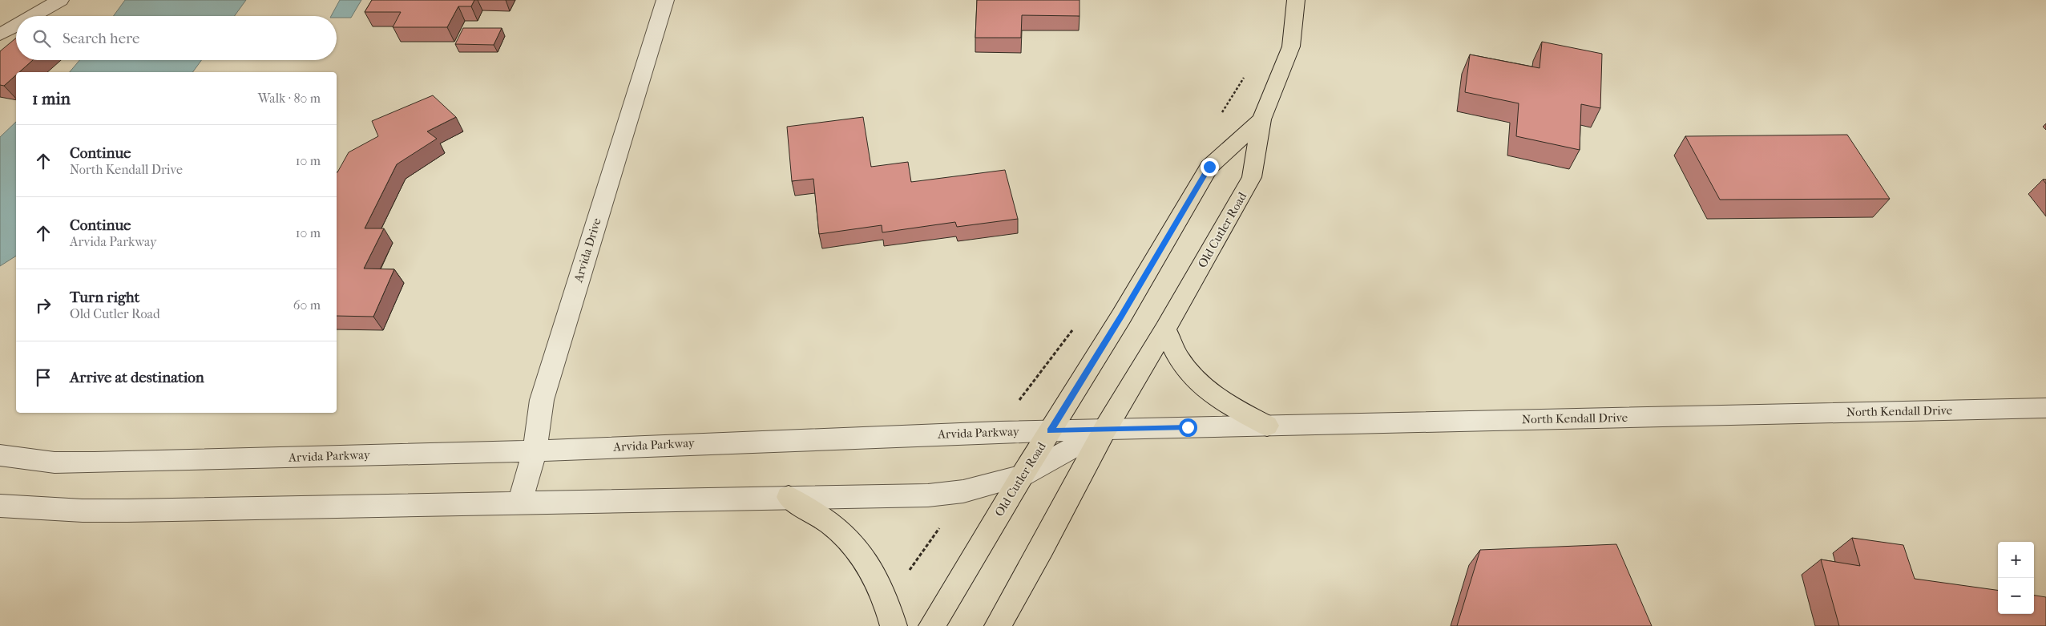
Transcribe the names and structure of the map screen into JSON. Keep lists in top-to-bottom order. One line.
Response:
{"streets":{"main road":["Old Cutler Road"],"street":["Arvida Drive","North Kendall Drive","Arvida Parkway"]},"crossings":[["Old Cutler Road","North Kendall Drive"],["Old Cutler Road","Arvida Parkway"],["Arvida Drive","Arvida Parkway"],["North Kendall Drive","Arvida Parkway"]],"page":{"search":"Search here","heading":["1 min","Walk · 80 m"],"list":[["Continue","North Kendall Drive","10 m"],["Continue","Arvida Parkway","10 m"],["Turn right","Old Cutler Road","60 m"],"Arrive at destination"],"map_buttons":["+","−"]}}
